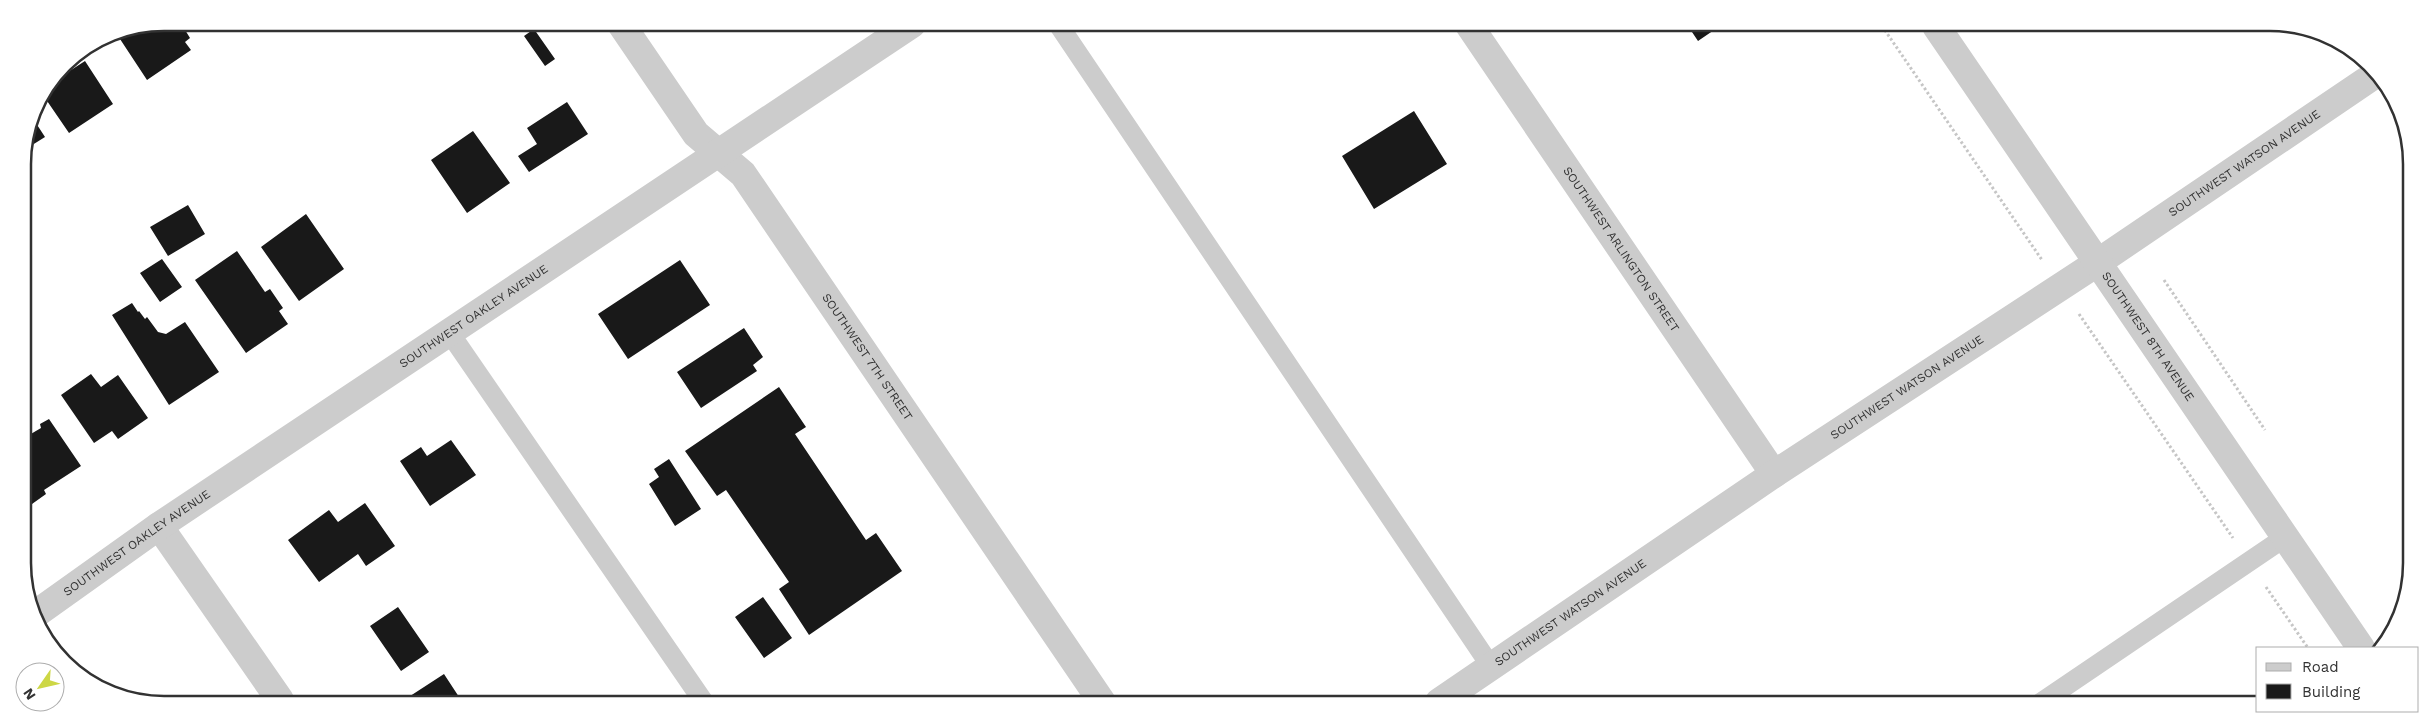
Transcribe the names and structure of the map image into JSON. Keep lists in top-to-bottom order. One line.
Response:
{"streets":{"street":["SOUTHWEST WATSON AVENUE","SOUTHWEST ARLINGTON STREET","SOUTHWEST OAKLEY AVENUE","SOUTHWEST 8TH AVENUE","SOUTHWEST 7TH STREET"]},"crossings":[["SOUTHWEST WATSON AVENUE","SOUTHWEST ARLINGTON STREET"],["SOUTHWEST WATSON AVENUE","SOUTHWEST 8TH AVENUE"],["SOUTHWEST OAKLEY AVENUE","SOUTHWEST 7TH STREET"]],"legend":["Road","Building"],"north":"bottom left"}
